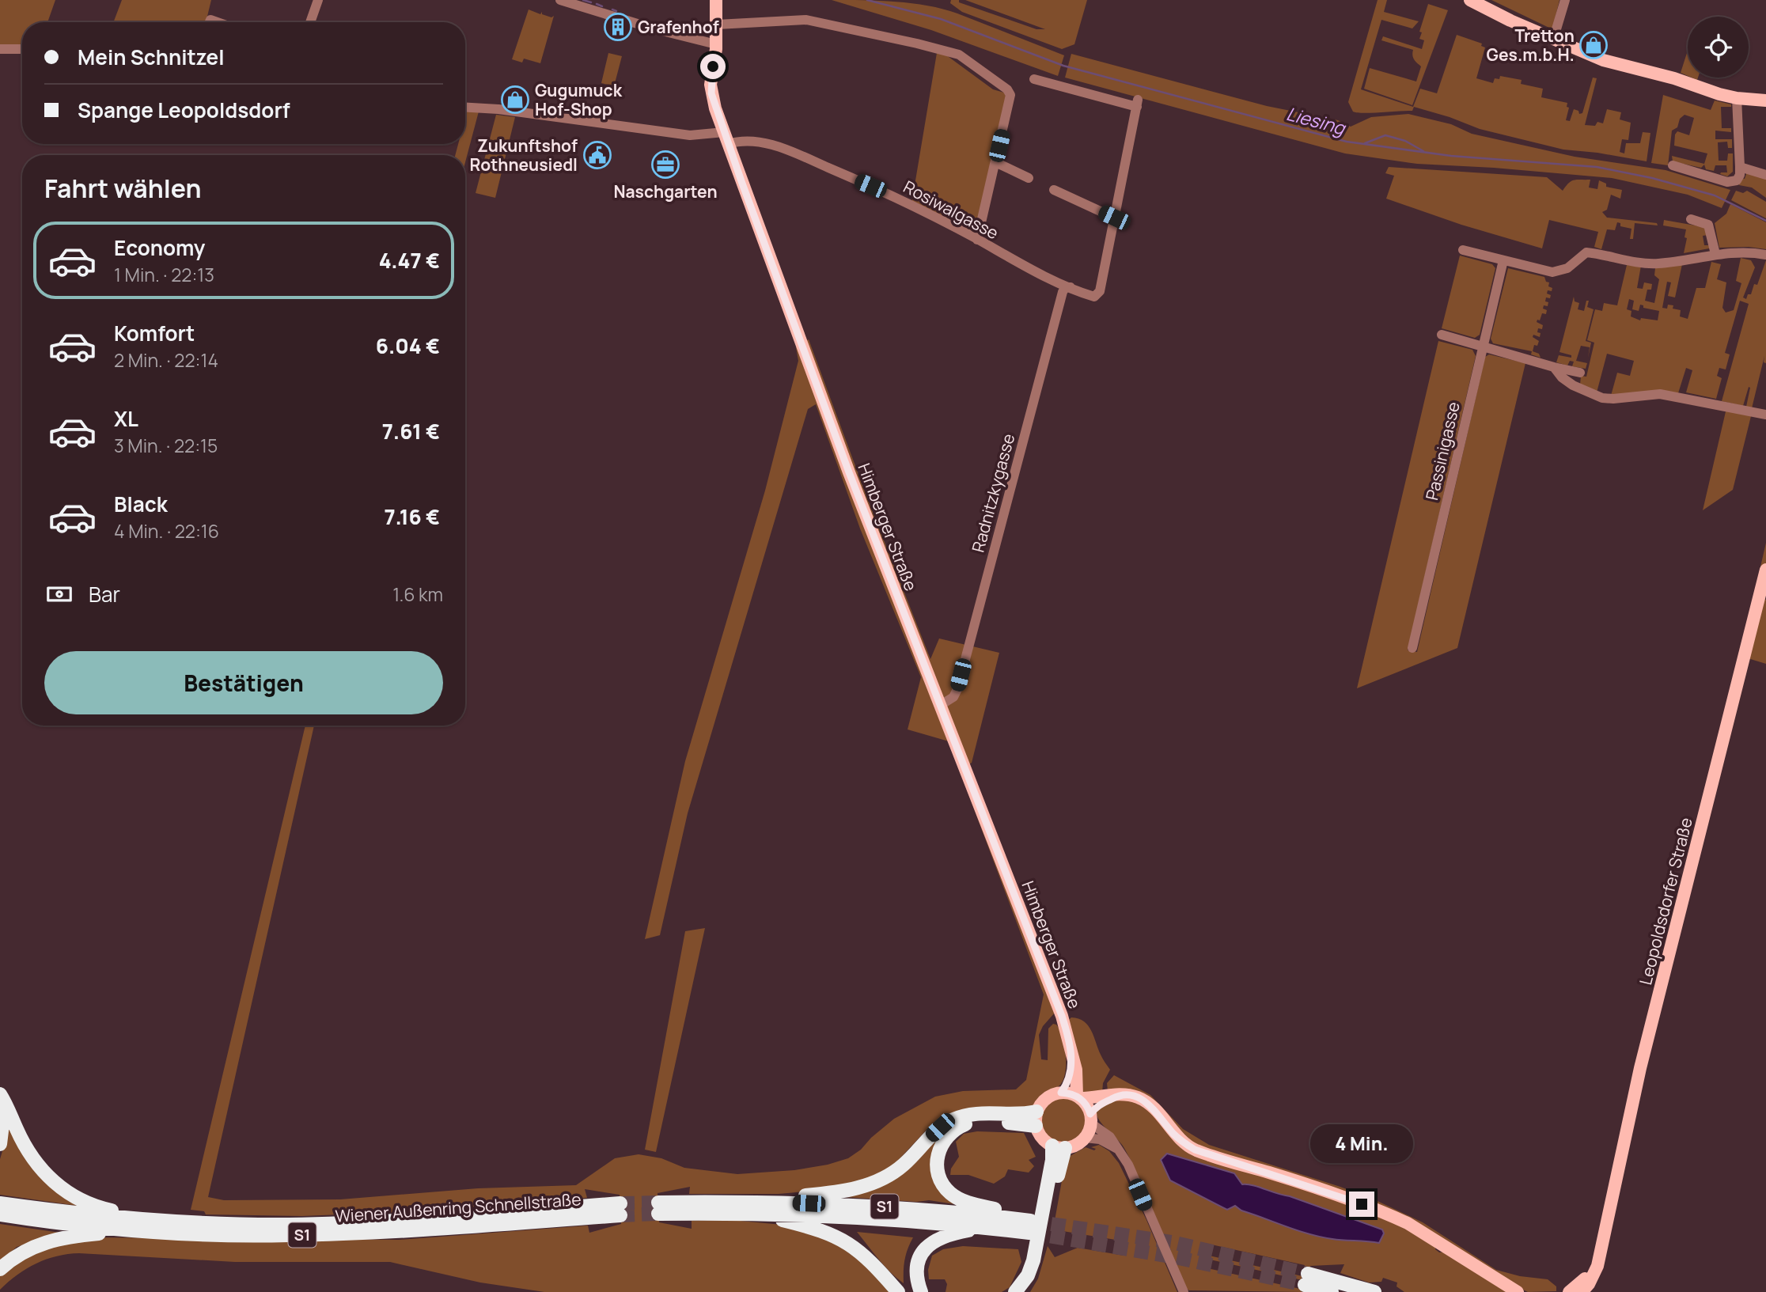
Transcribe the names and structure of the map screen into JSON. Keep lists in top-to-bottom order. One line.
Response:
{"streets":{"highway":["S1","Wiener Außenring Schnellstraße"],"main road":["Himberger Straße","Leopoldsdorfer Straße"],"street":["Rosiwalgasse","Passinigasse","Radnitzkygasse"]},"crossings":[["Rosiwalgasse","Radnitzkygasse"],["Rosiwalgasse","Himberger Straße"],["Radnitzkygasse","Himberger Straße"]],"water":["Liesing"],"places":{"building":["Grafenhof"],"shop":["Tretton Ges.m.b.H.","Gugumuck Hof-Shop"],"public building":["Zukunftshof Rothneusiedl"],"office":["Naschgarten"]},"page":{"banner":["Mein Schnitzel","Spange Leopoldsdorf"],"heading":"Fahrt wählen","list":[{"name":"Economy","note":"1 Min. · 22:13","value":"4.47 €"},{"name":"Komfort","note":"2 Min. · 22:14","value":"6.04 €"},{"name":"XL","note":"3 Min. · 22:15","value":"7.61 €"},{"name":"Black","note":"4 Min. · 22:16","value":"7.16 €"}],"pay":["Bar","1.6 km"],"buttons":"Bestätigen","bubble":"4 Min."}}
